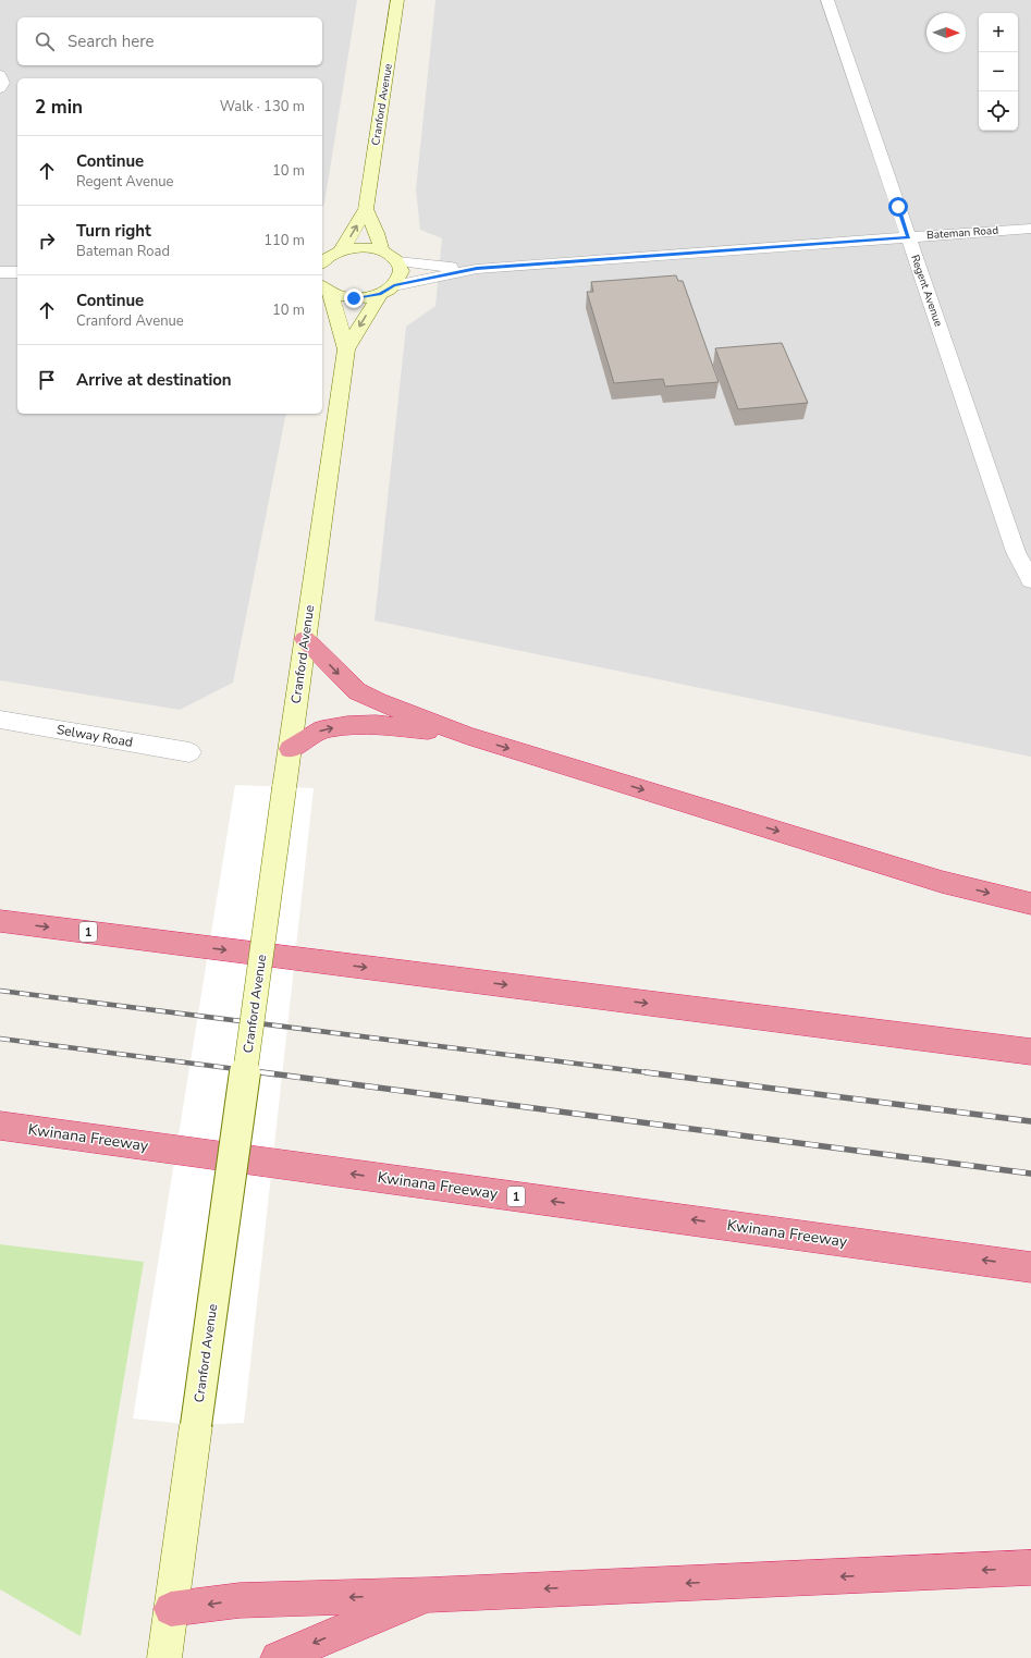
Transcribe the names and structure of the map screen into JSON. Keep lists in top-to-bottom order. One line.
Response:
{"streets":{"highway":["1","Kwinana Freeway"],"main road":["Cranford Avenue"],"street":["Bateman Road","Regent Avenue","Selway Road"]},"crossings":[["Cranford Avenue","Bateman Road"],["Bateman Road","Regent Avenue"]],"north":"right","page":{"map_buttons":["+","−"],"search":"Search here","heading":["2 min","Walk · 130 m"],"list":[["Continue","Regent Avenue","10 m"],["Turn right","Bateman Road","110 m"],["Continue","Cranford Avenue","10 m"],"Arrive at destination"]}}
